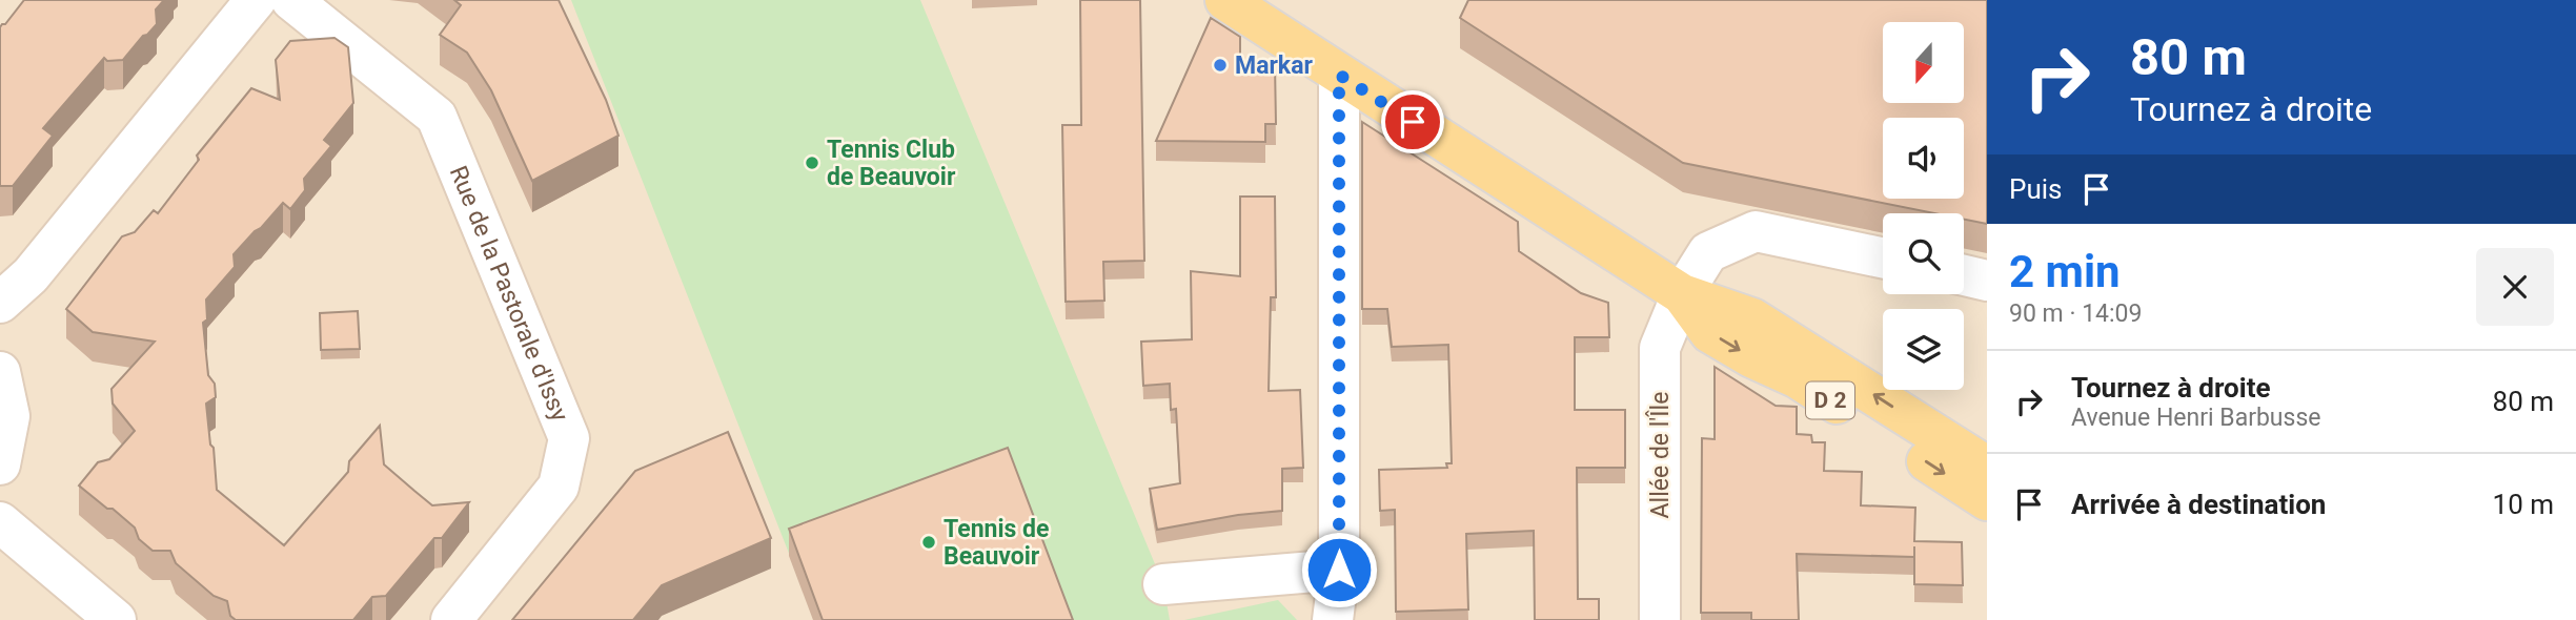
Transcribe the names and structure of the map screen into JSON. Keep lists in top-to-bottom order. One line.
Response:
{"streets":{"main road":["D 2"],"street":["Rue de la Pastorale d'Issy","Allée de l'Île"]},"crossings":[["D 2","Allée de l'Île"]],"places":["Markar","Tennis Club de Beauvoir","Tennis de Beauvoir"],"north":"bottom","page":{"turn":["80 m","Tournez à droite"],"then":"Puis","heading":["2 min","90 m · 14:09"],"list":[{"name":"Tournez à droite","note":"Avenue Henri Barbusse","value":"80 m"},{"name":"Arrivée à destination","value":"10 m"}]}}
